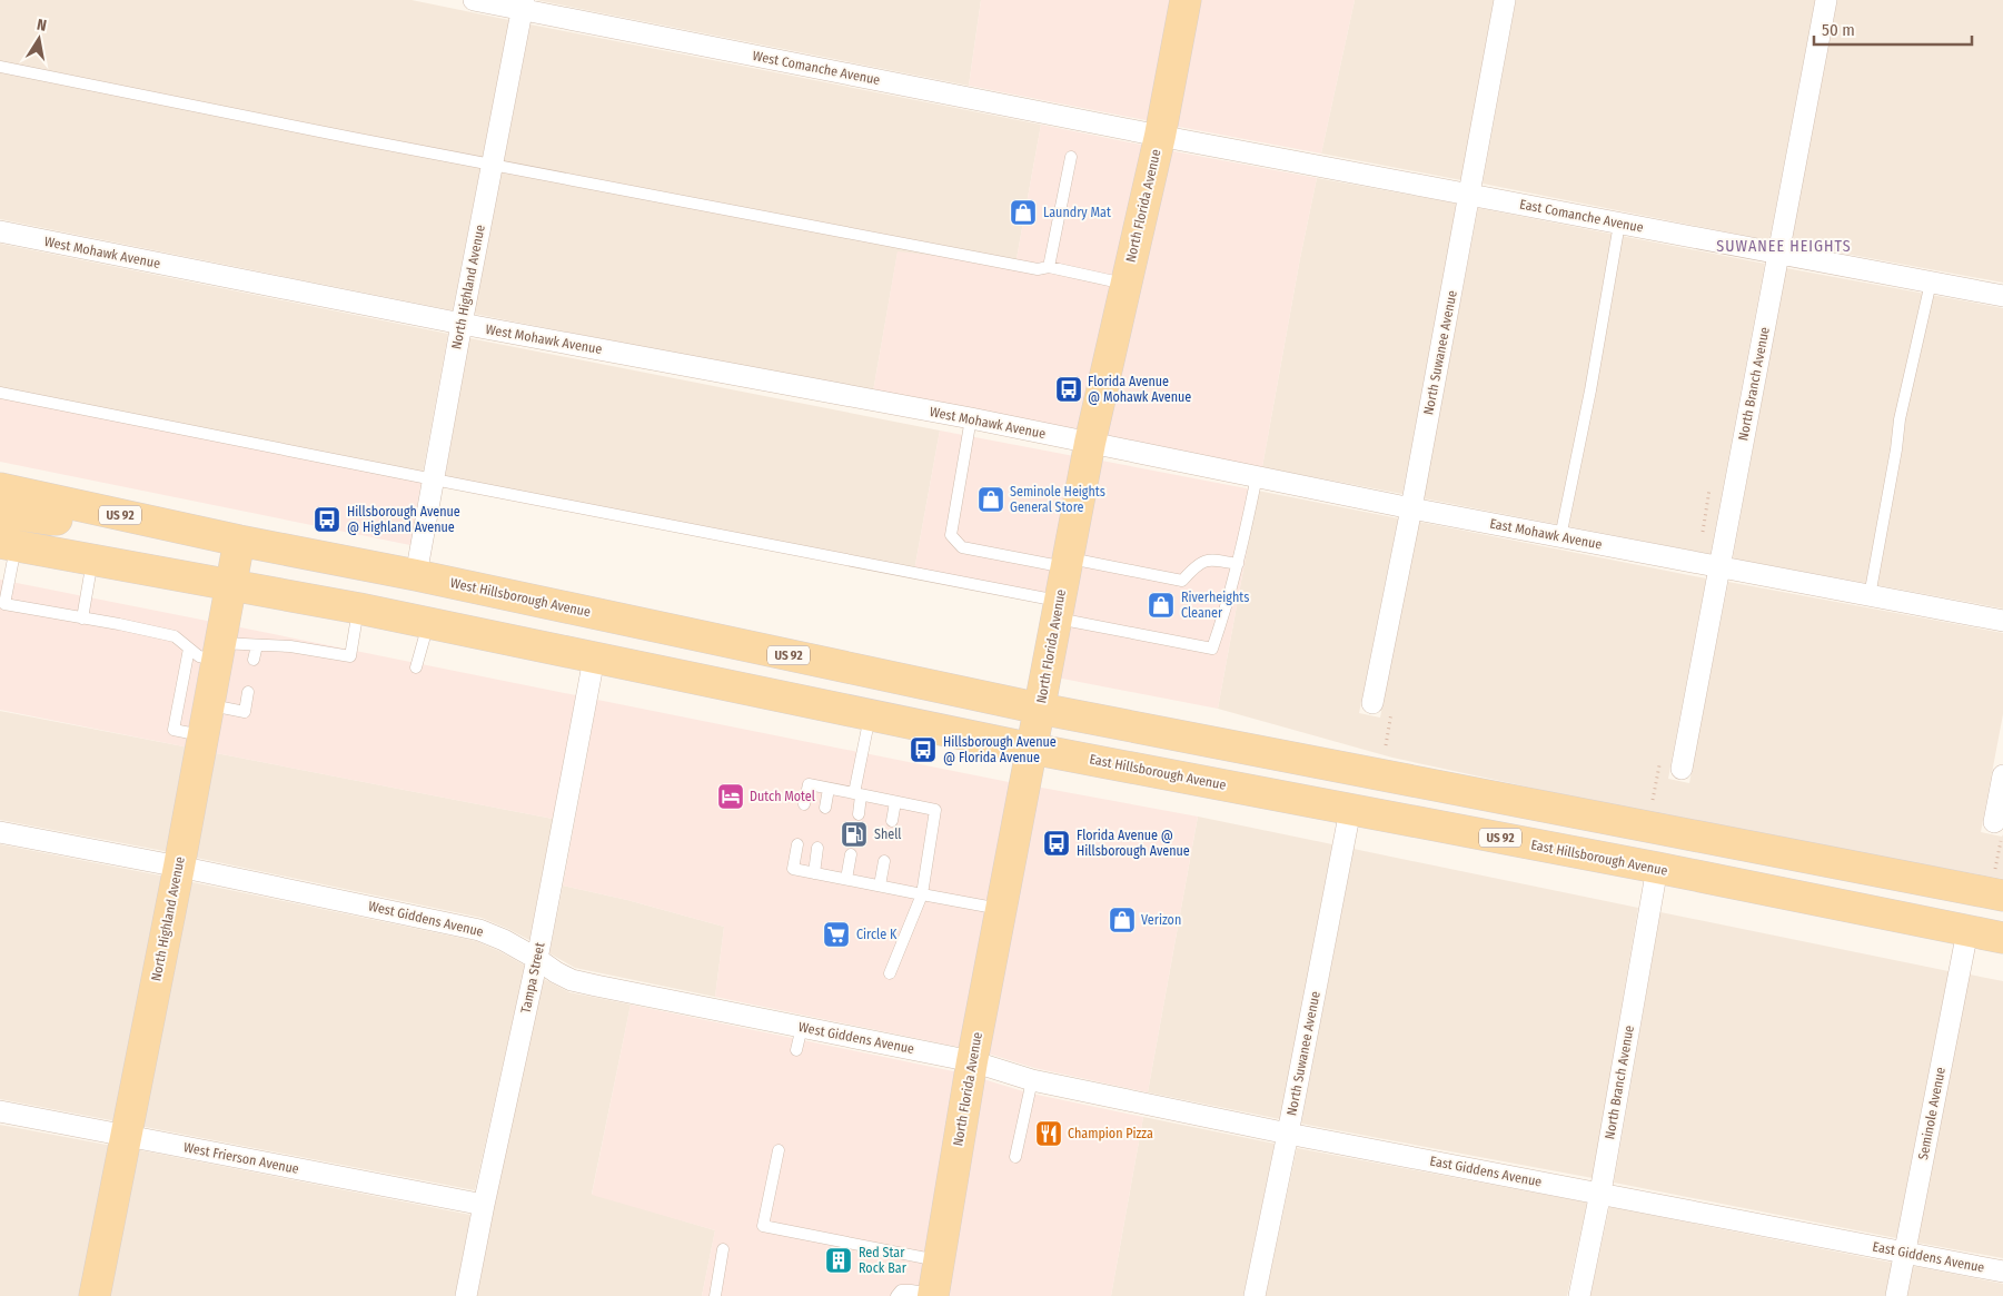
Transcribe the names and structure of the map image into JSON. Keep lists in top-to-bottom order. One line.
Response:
{"streets":{"main road":["North Florida Avenue","North Highland Avenue","US 92","West Hillsborough Avenue","East Hillsborough Avenue"],"street":["West Comanche Avenue","East Comanche Avenue","West Mohawk Avenue","North Suwanee Avenue","North Branch Avenue","East Mohawk Avenue","West Giddens Avenue","Tampa Street","Seminole Avenue","West Frierson Avenue","East Giddens Avenue"]},"crossings":[["West Comanche Avenue","North Florida Avenue"],["West Comanche Avenue","East Comanche Avenue"],["West Comanche Avenue","North Highland Avenue"],["North Florida Avenue","East Comanche Avenue"],["North Florida Avenue","West Mohawk Avenue"],["North Florida Avenue","US 92"],["North Florida Avenue","East Mohawk Avenue"],["North Florida Avenue","West Hillsborough Avenue"],["North Florida Avenue","East Hillsborough Avenue"],["North Florida Avenue","West Giddens Avenue"],["North Florida Avenue","East Giddens Avenue"],["East Comanche Avenue","North Suwanee Avenue"],["East Comanche Avenue","North Branch Avenue"],["West Mohawk Avenue","North Highland Avenue"],["West Mohawk Avenue","East Mohawk Avenue"],["North Highland Avenue","US 92"],["North Highland Avenue","West Hillsborough Avenue"],["North Highland Avenue","West Giddens Avenue"],["North Highland Avenue","West Frierson Avenue"],["North Suwanee Avenue","East Mohawk Avenue"],["North Suwanee Avenue","East Hillsborough Avenue"],["North Suwanee Avenue","East Giddens Avenue"],["North Branch Avenue","East Mohawk Avenue"],["North Branch Avenue","East Hillsborough Avenue"],["North Branch Avenue","East Giddens Avenue"],["US 92","West Hillsborough Avenue"],["US 92","East Hillsborough Avenue"],["US 92","Tampa Street"],["East Hillsborough Avenue","Seminole Avenue"],["West Giddens Avenue","Tampa Street"],["West Giddens Avenue","East Giddens Avenue"],["Tampa Street","West Frierson Avenue"],["Seminole Avenue","East Giddens Avenue"]],"districts":["SUWANEE HEIGHTS"],"places":{"shop":["Laundry Mat","Seminole Heights General Store","Riverheights Cleaner","Verizon"],"bus stop":["Florida Avenue @ Mohawk Avenue","Hillsborough Avenue @ Highland Avenue","Hillsborough Avenue @ Florida Avenue","Florida Avenue @ Hillsborough Avenue"],"hotel":["Dutch Motel"],"fuel station":["Shell"],"supermarket":["Circle K"],"restaurant":["Champion Pizza"],"building":["Red Star Rock Bar"]},"scale_bar":"50 m","north":"top"}
